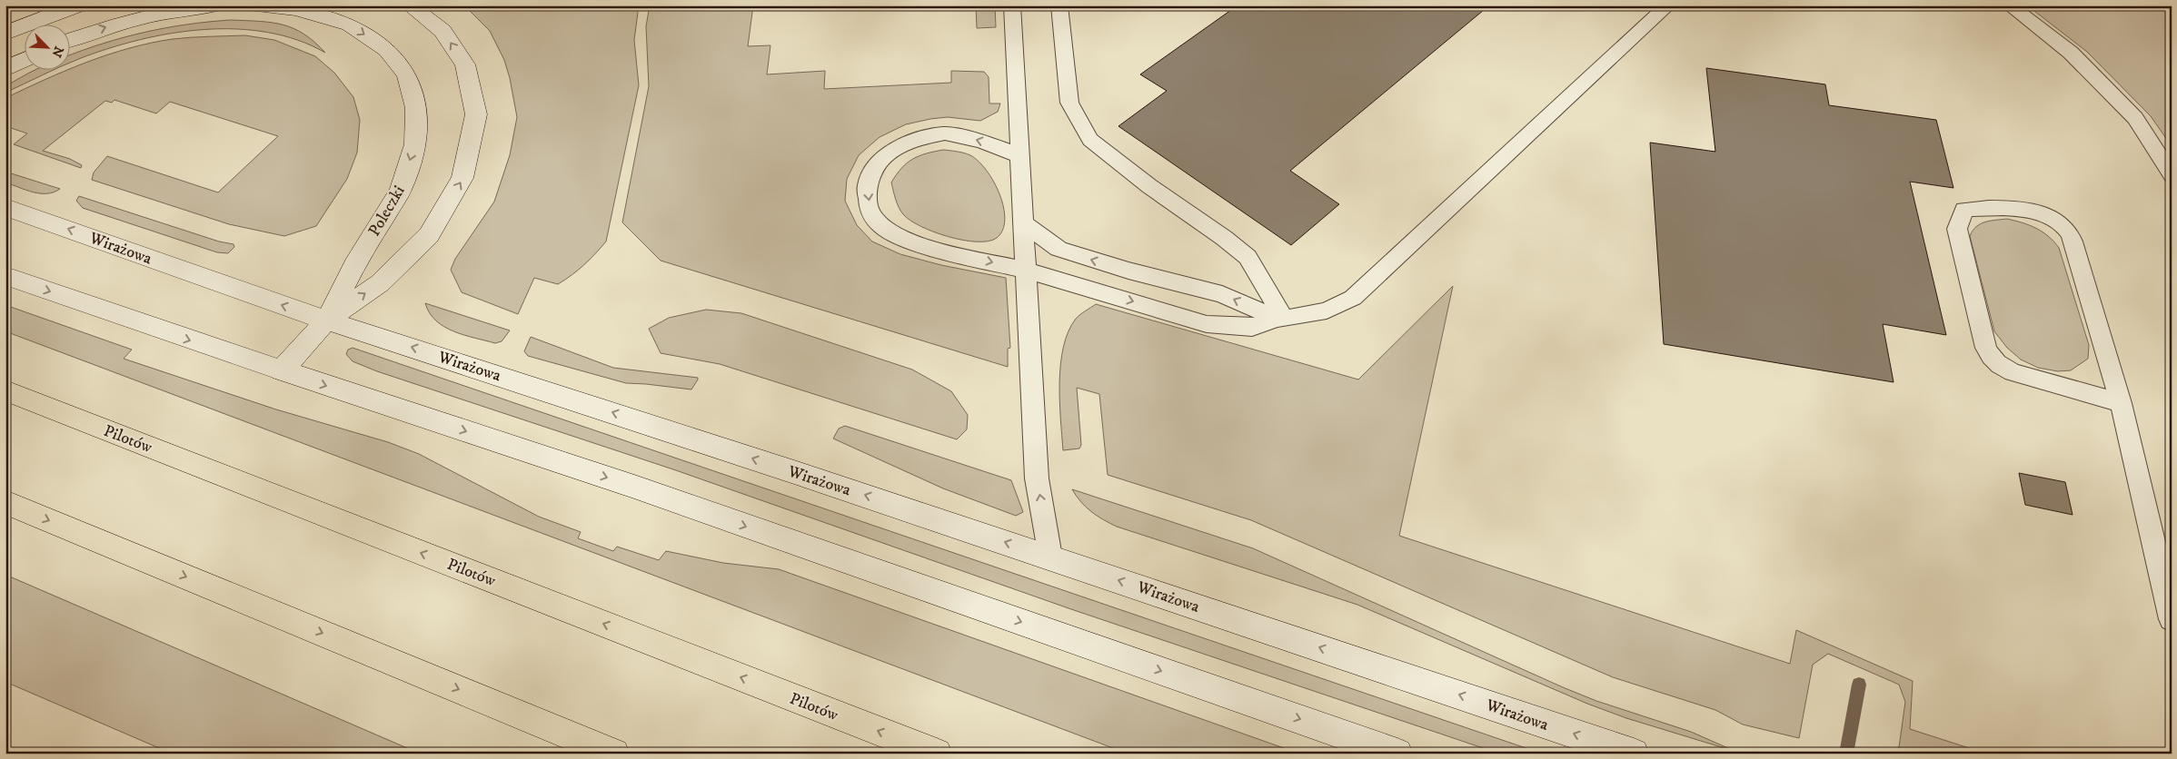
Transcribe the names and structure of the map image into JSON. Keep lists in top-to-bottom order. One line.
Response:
{"streets":{"highway":["Pilotów"],"main road":["Poleczki","Wirażowa"]},"crossings":[["Poleczki","Wirażowa"]],"north":"bottom right"}
